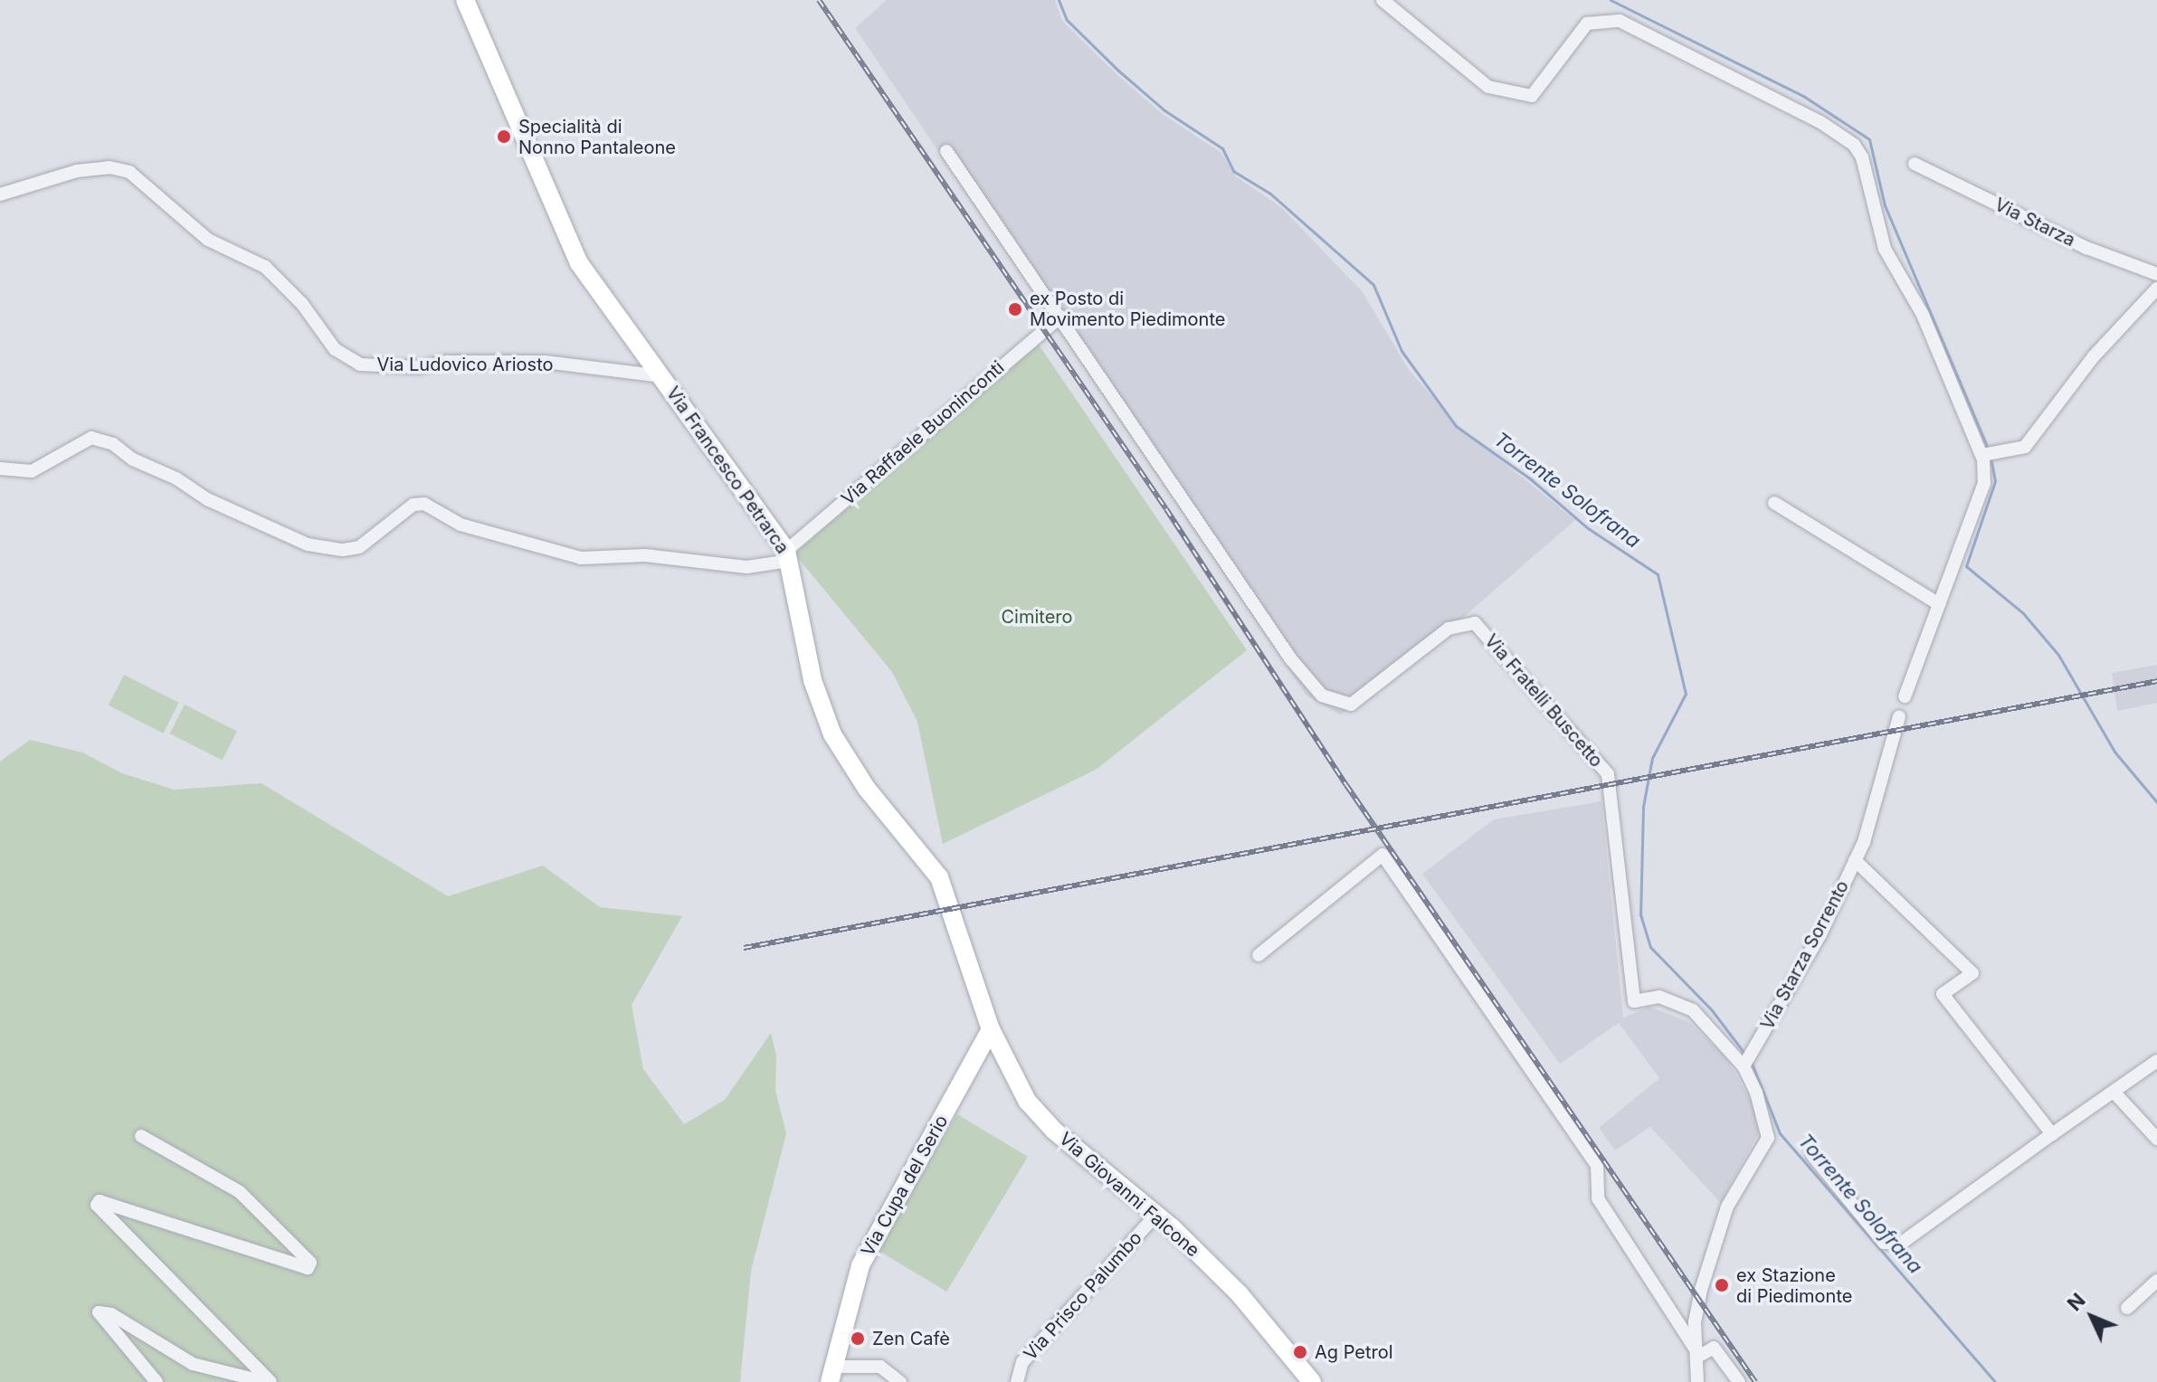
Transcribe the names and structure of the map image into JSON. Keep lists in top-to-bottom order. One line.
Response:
{"streets":{"main road":["Via Francesco Petrarca","Via Cupa del Serio","Via Giovanni Falcone"],"street":["Via Starza","Via Ludovico Ariosto","Via Raffaele Buoninconti","Via Fratelli Buscetto","Via Starza Sorrento","Via Prisco Palumbo"]},"crossings":[["Via Ludovico Ariosto","Via Francesco Petrarca"],["Via Raffaele Buoninconti","Via Francesco Petrarca"],["Via Raffaele Buoninconti","Via Fratelli Buscetto"],["Via Francesco Petrarca","Via Cupa del Serio"],["Via Francesco Petrarca","Via Giovanni Falcone"],["Via Fratelli Buscetto","Via Starza Sorrento"],["Via Cupa del Serio","Via Giovanni Falcone"],["Via Giovanni Falcone","Via Prisco Palumbo"]],"water":["Torrente Solofrana"],"parks":["Cimitero"],"places":["Specialità di Nonno Pantaleone","ex Posto di Movimento Piedimonte","ex Stazione di Piedimonte","Zen Cafè","Ag Petrol"],"north":"top left"}
